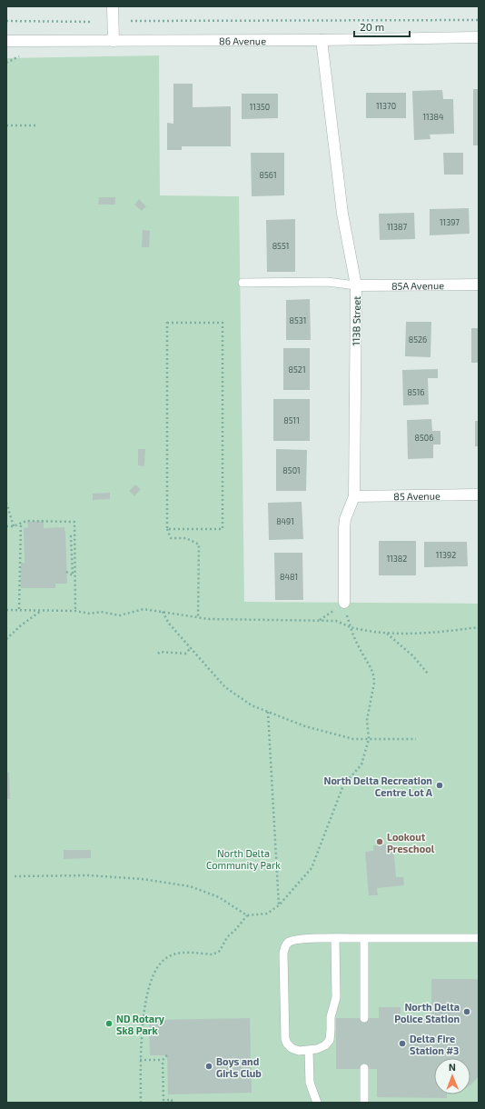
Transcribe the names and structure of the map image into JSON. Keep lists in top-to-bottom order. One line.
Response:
{"streets":{"street":["86 Avenue","85A Avenue","113B Street","85 Avenue"]},"crossings":[["86 Avenue","113B Street"],["85A Avenue","113B Street"],["113B Street","85 Avenue"]],"parks":["North Delta Community Park"],"places":["North Delta Recreation Centre Lot A","Lookout Preschool","North Delta Police Station","ND Rotary Sk8 Park","Delta Fire Station #3","Boys and Girls Club"],"house_numbers":["11370","11350","11384","8561","11397","11387","8551","8531","8526","8521","8516","8511","8506","8501","8491","11392","11382","8481"],"scale_bar":"20 m","north":"top"}
